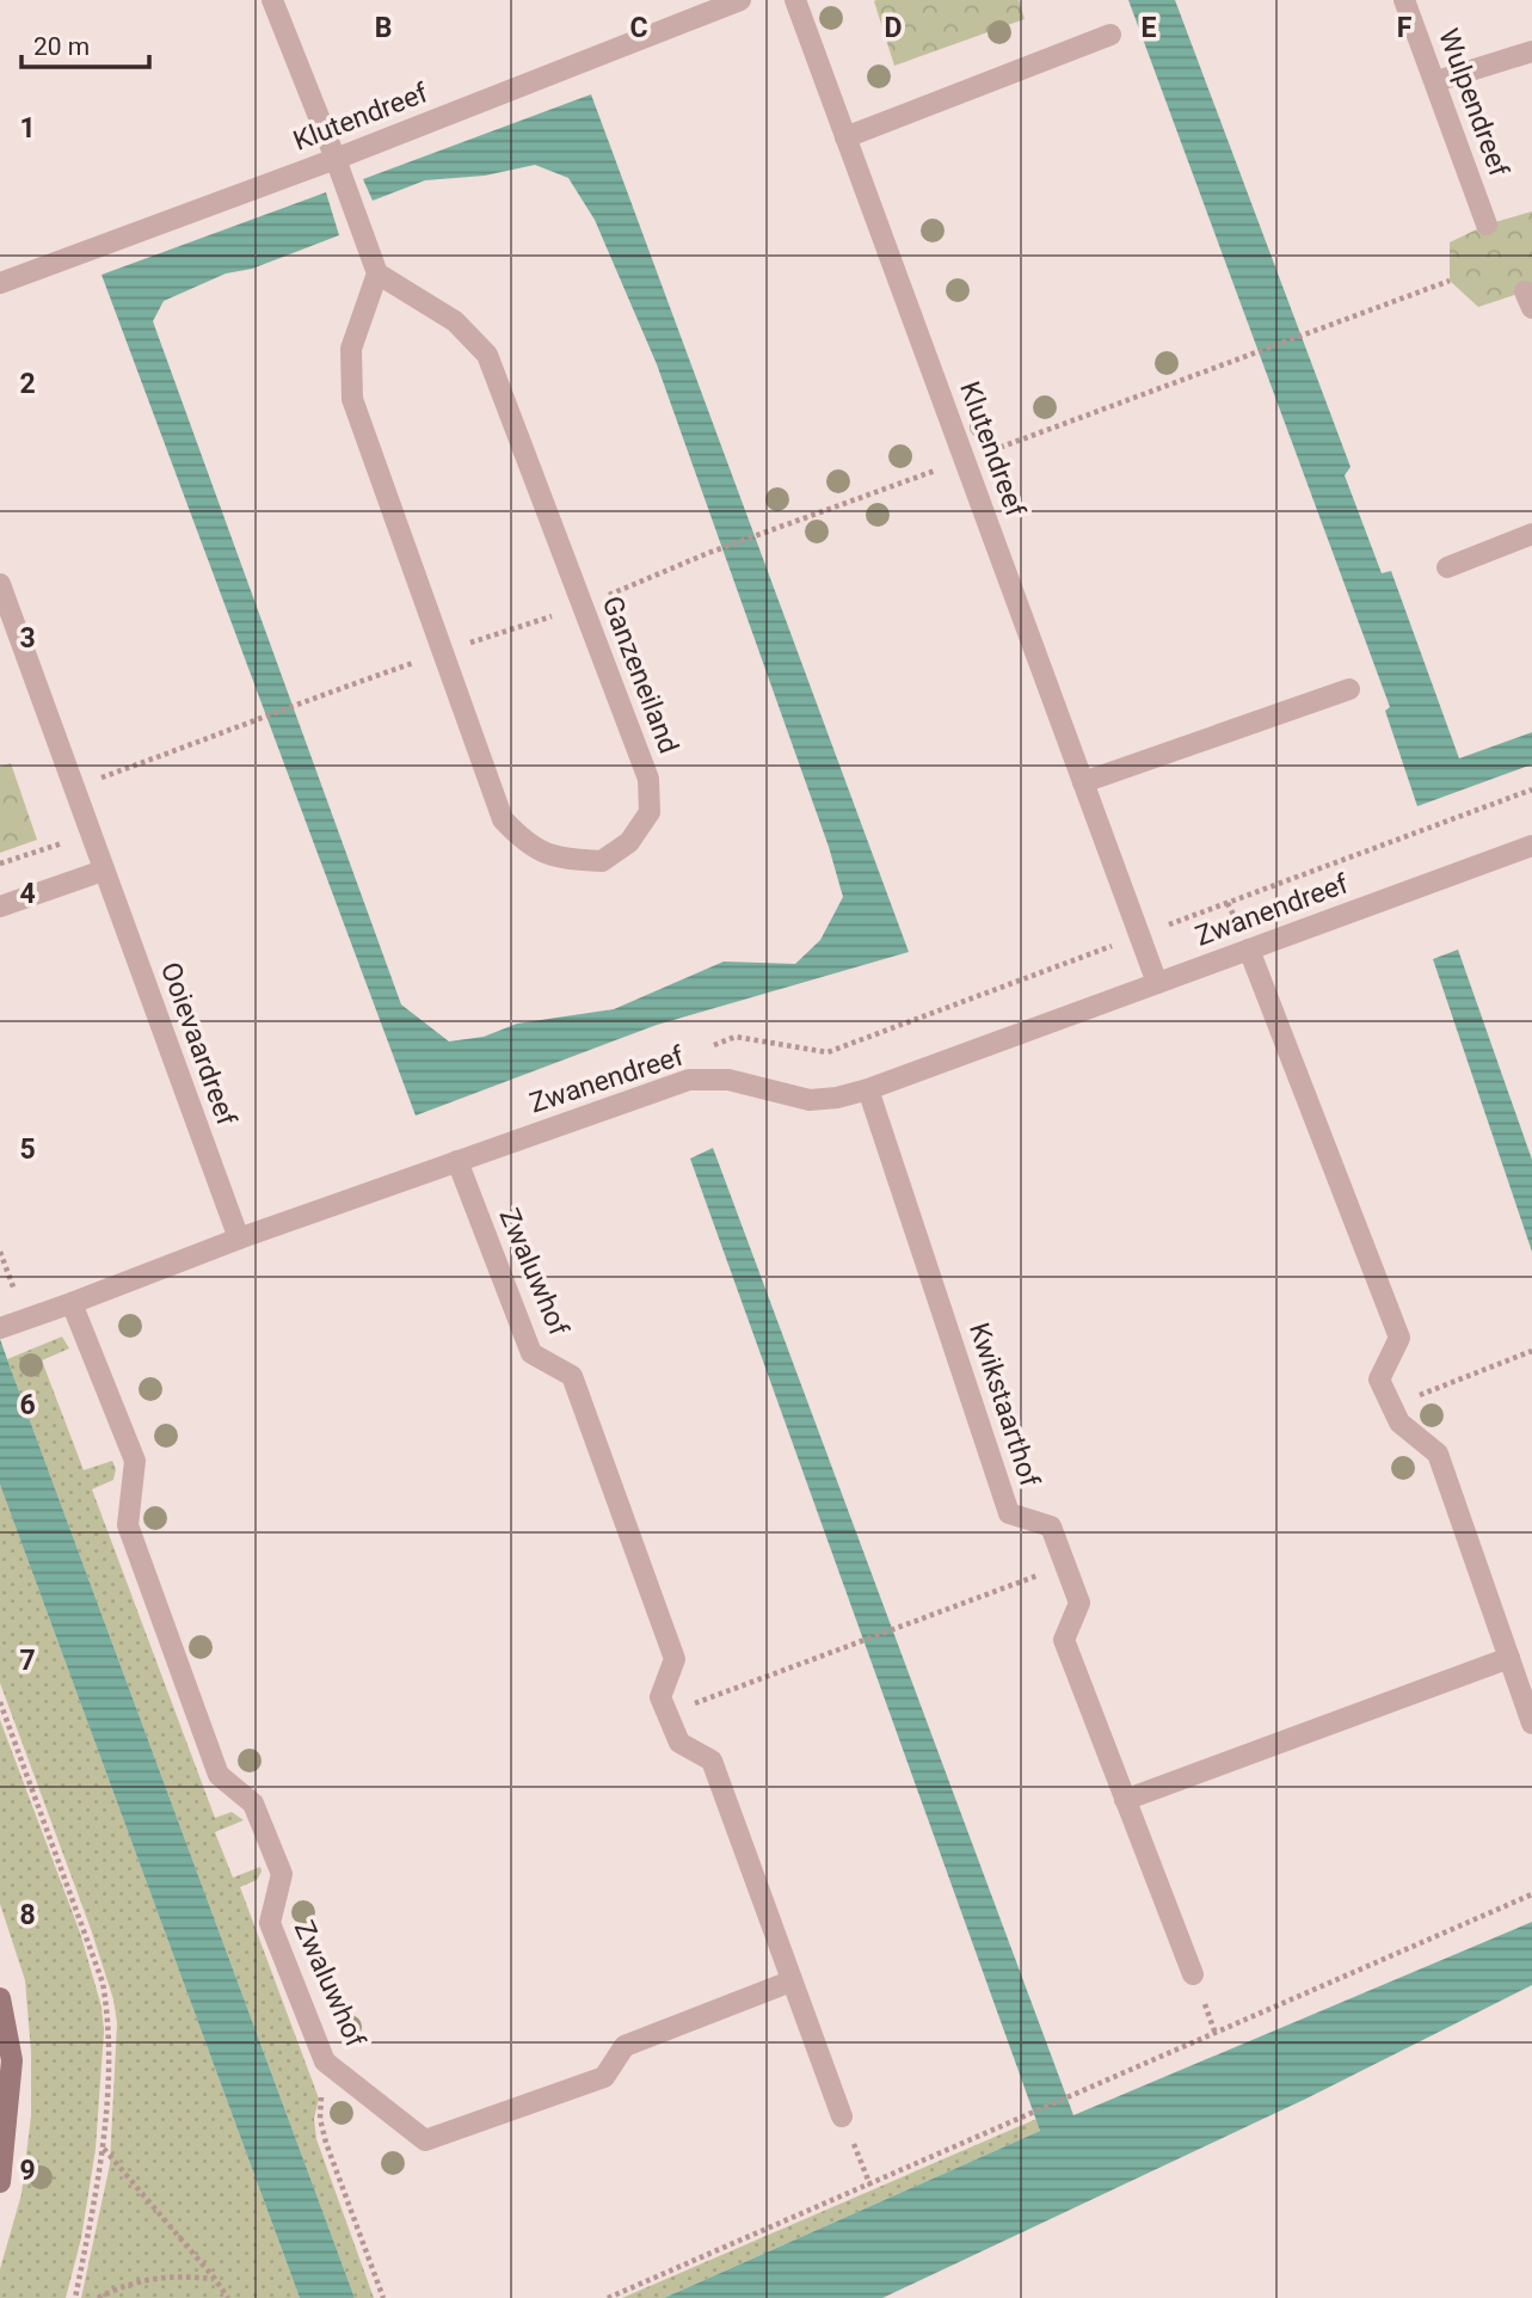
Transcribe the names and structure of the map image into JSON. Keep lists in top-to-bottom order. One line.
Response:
{"streets":{"street":["Wulpendreef","Klutendreef","Ganzeneiland","Zwanendreef","Ooievaardreef","Zwaluwhof","Kwikstaarthof"]},"crossings":[["Klutendreef","Zwanendreef"],["Zwanendreef","Ooievaardreef"],["Zwanendreef","Zwaluwhof"],["Zwanendreef","Kwikstaarthof"]],"scale_bar":"20 m","grid":{"columns":["B","C","D","E","F"],"rows":["1","2","3","4","5","6","7","8","9"]}}
